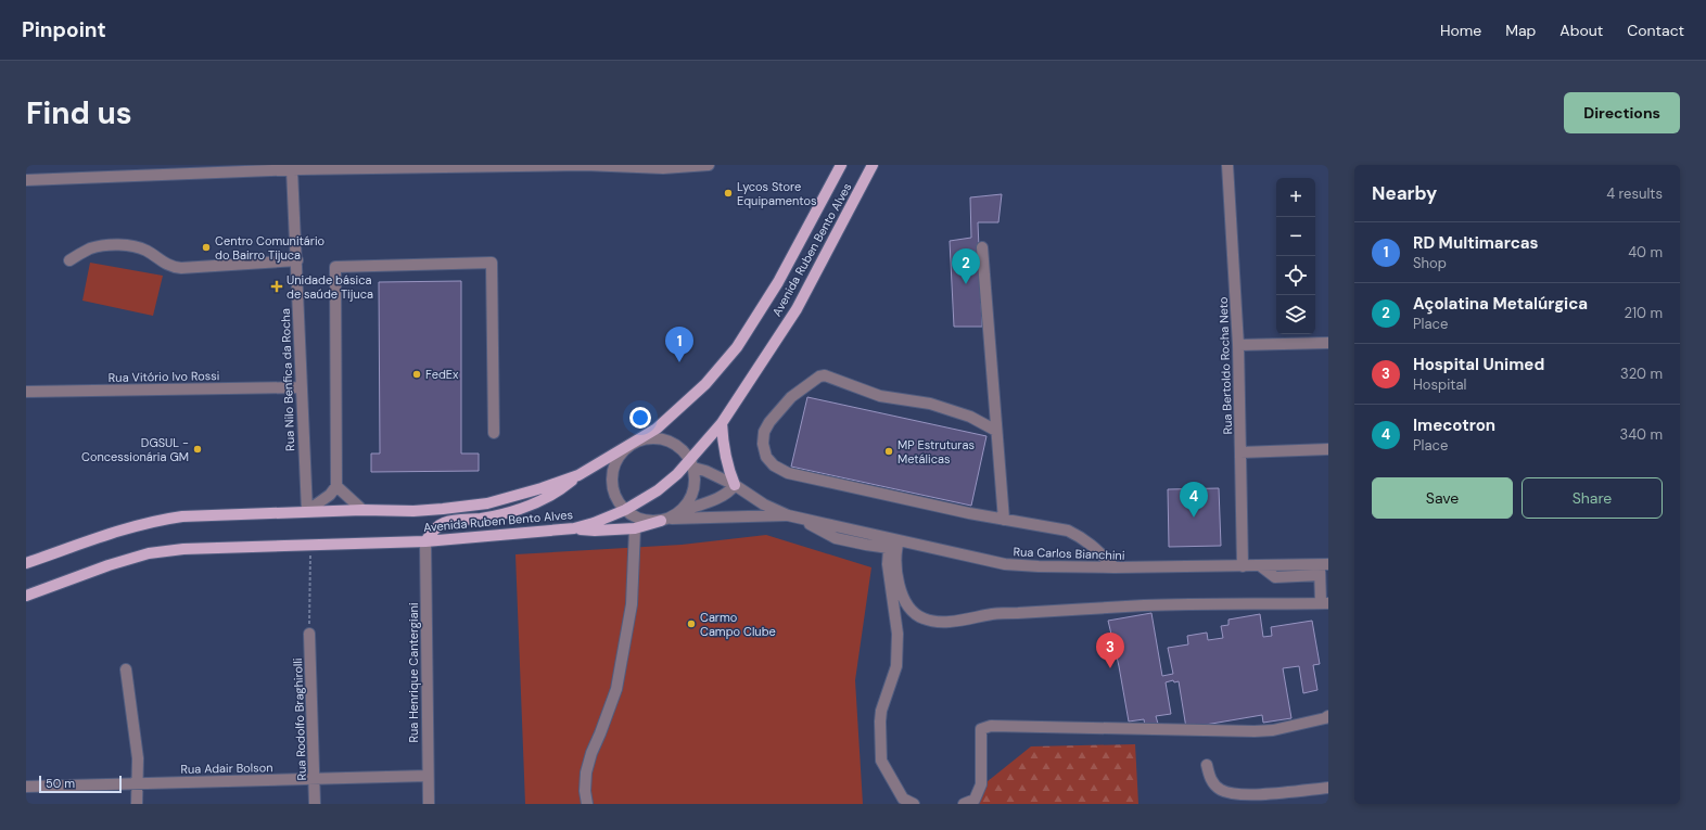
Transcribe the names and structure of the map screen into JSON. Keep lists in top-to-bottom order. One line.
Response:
{"streets":{"main road":["Avenida Ruben Bento Alves"],"street":["Rua Bertoldo Rocha Neto","Rua Vitório Ivo Rossi","Rua Nilo Benfica da Rocha","Rua Carlos Bianchini","Rua Henrique Cantergiani","Rua Rodolfo Braghirolli","Rua Adair Bolson"]},"crossings":[["Avenida Ruben Bento Alves","Rua Nilo Benfica da Rocha"],["Avenida Ruben Bento Alves","Rua Carlos Bianchini"],["Avenida Ruben Bento Alves","Rua Henrique Cantergiani"],["Rua Bertoldo Rocha Neto","Rua Carlos Bianchini"],["Rua Vitório Ivo Rossi","Rua Nilo Benfica da Rocha"],["Rua Henrique Cantergiani","Rua Adair Bolson"],["Rua Rodolfo Braghirolli","Rua Adair Bolson"]],"places":{"other":["Lycos Store Equipamentos","Centro Comunitário do Bairro Tijuca","FedEx","DGSUL - Concessionária GM","MP Estruturas Metálicas","Carmo Campo Clube"],"health":["Unidade básica de saúde Tijuca"]},"scale_bar":"50 m","page":{"header":"Pinpoint","nav":["Home","Map","About","Contact"],"buttons":["Directions",["Save","Share"]],"title":"Find us","heading":["Nearby","4 results"],"map_buttons":["+","−"],"list":[{"mark":"1","name":"RD Multimarcas","note":"Shop","value":"40 m"},{"mark":"2","name":"Açolatina Metalúrgica","note":"Place","value":"210 m"},{"mark":"3","name":"Hospital Unimed","note":"Hospital","value":"320 m"},{"mark":"4","name":"Imecotron","note":"Place","value":"340 m"}],"pins":["2","1","4","3"],"scale":"50 m"}}
